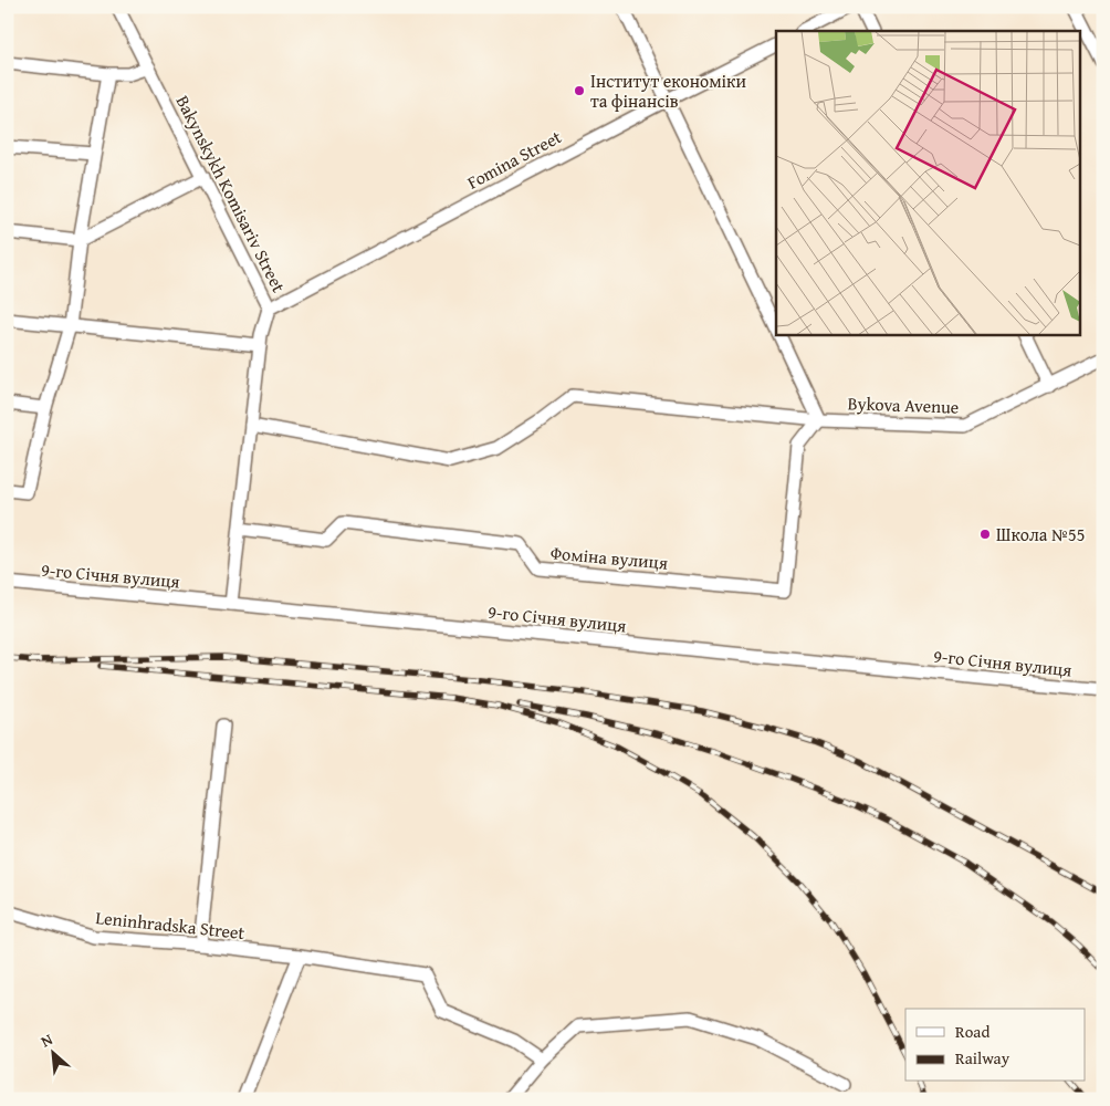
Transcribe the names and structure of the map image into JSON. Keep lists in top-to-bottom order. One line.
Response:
{"streets":{"street":["Fomina Street","Bakynskykh Komisariv Street","Bykova Avenue","Фоміна вулиця","9-го Січня вулиця","Leninhradska Street"]},"crossings":[["Fomina Street","Bakynskykh Komisariv Street"],["Bakynskykh Komisariv Street","Bykova Avenue"],["Bakynskykh Komisariv Street","Фоміна вулиця"],["Bakynskykh Komisariv Street","9-го Січня вулиця"],["Bykova Avenue","Фоміна вулиця"]],"places":["Інститут економіки та фінансів","Школа №55"],"legend":["Road","Railway"],"north":"top left"}
